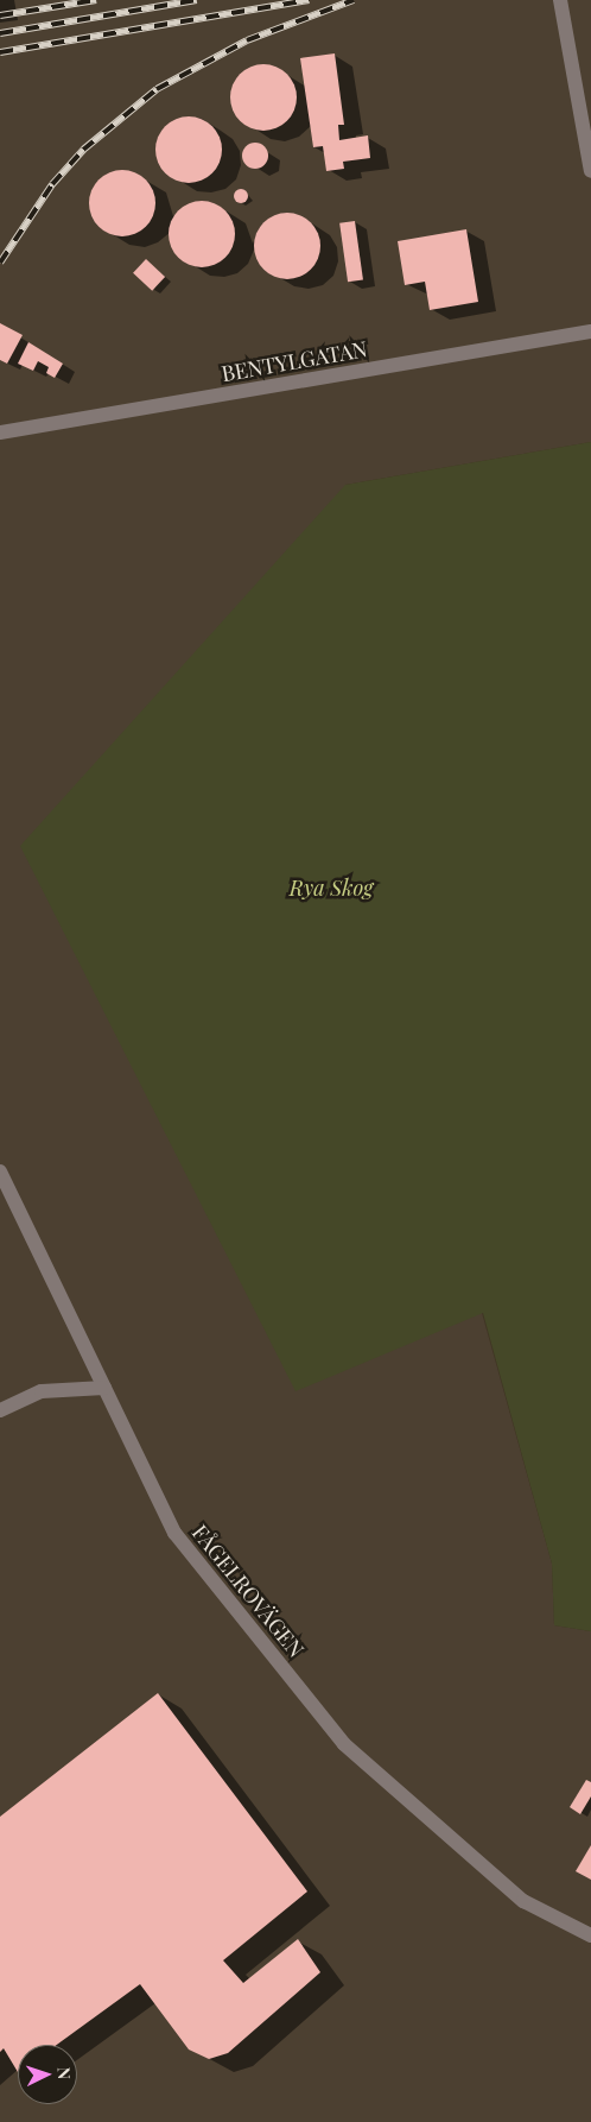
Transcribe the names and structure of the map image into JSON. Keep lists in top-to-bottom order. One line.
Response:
{"streets":{"lane":["BENTYLGATAN","FÅGELROVÄGEN"]},"parks":["Rya Skog"],"north":"right"}
